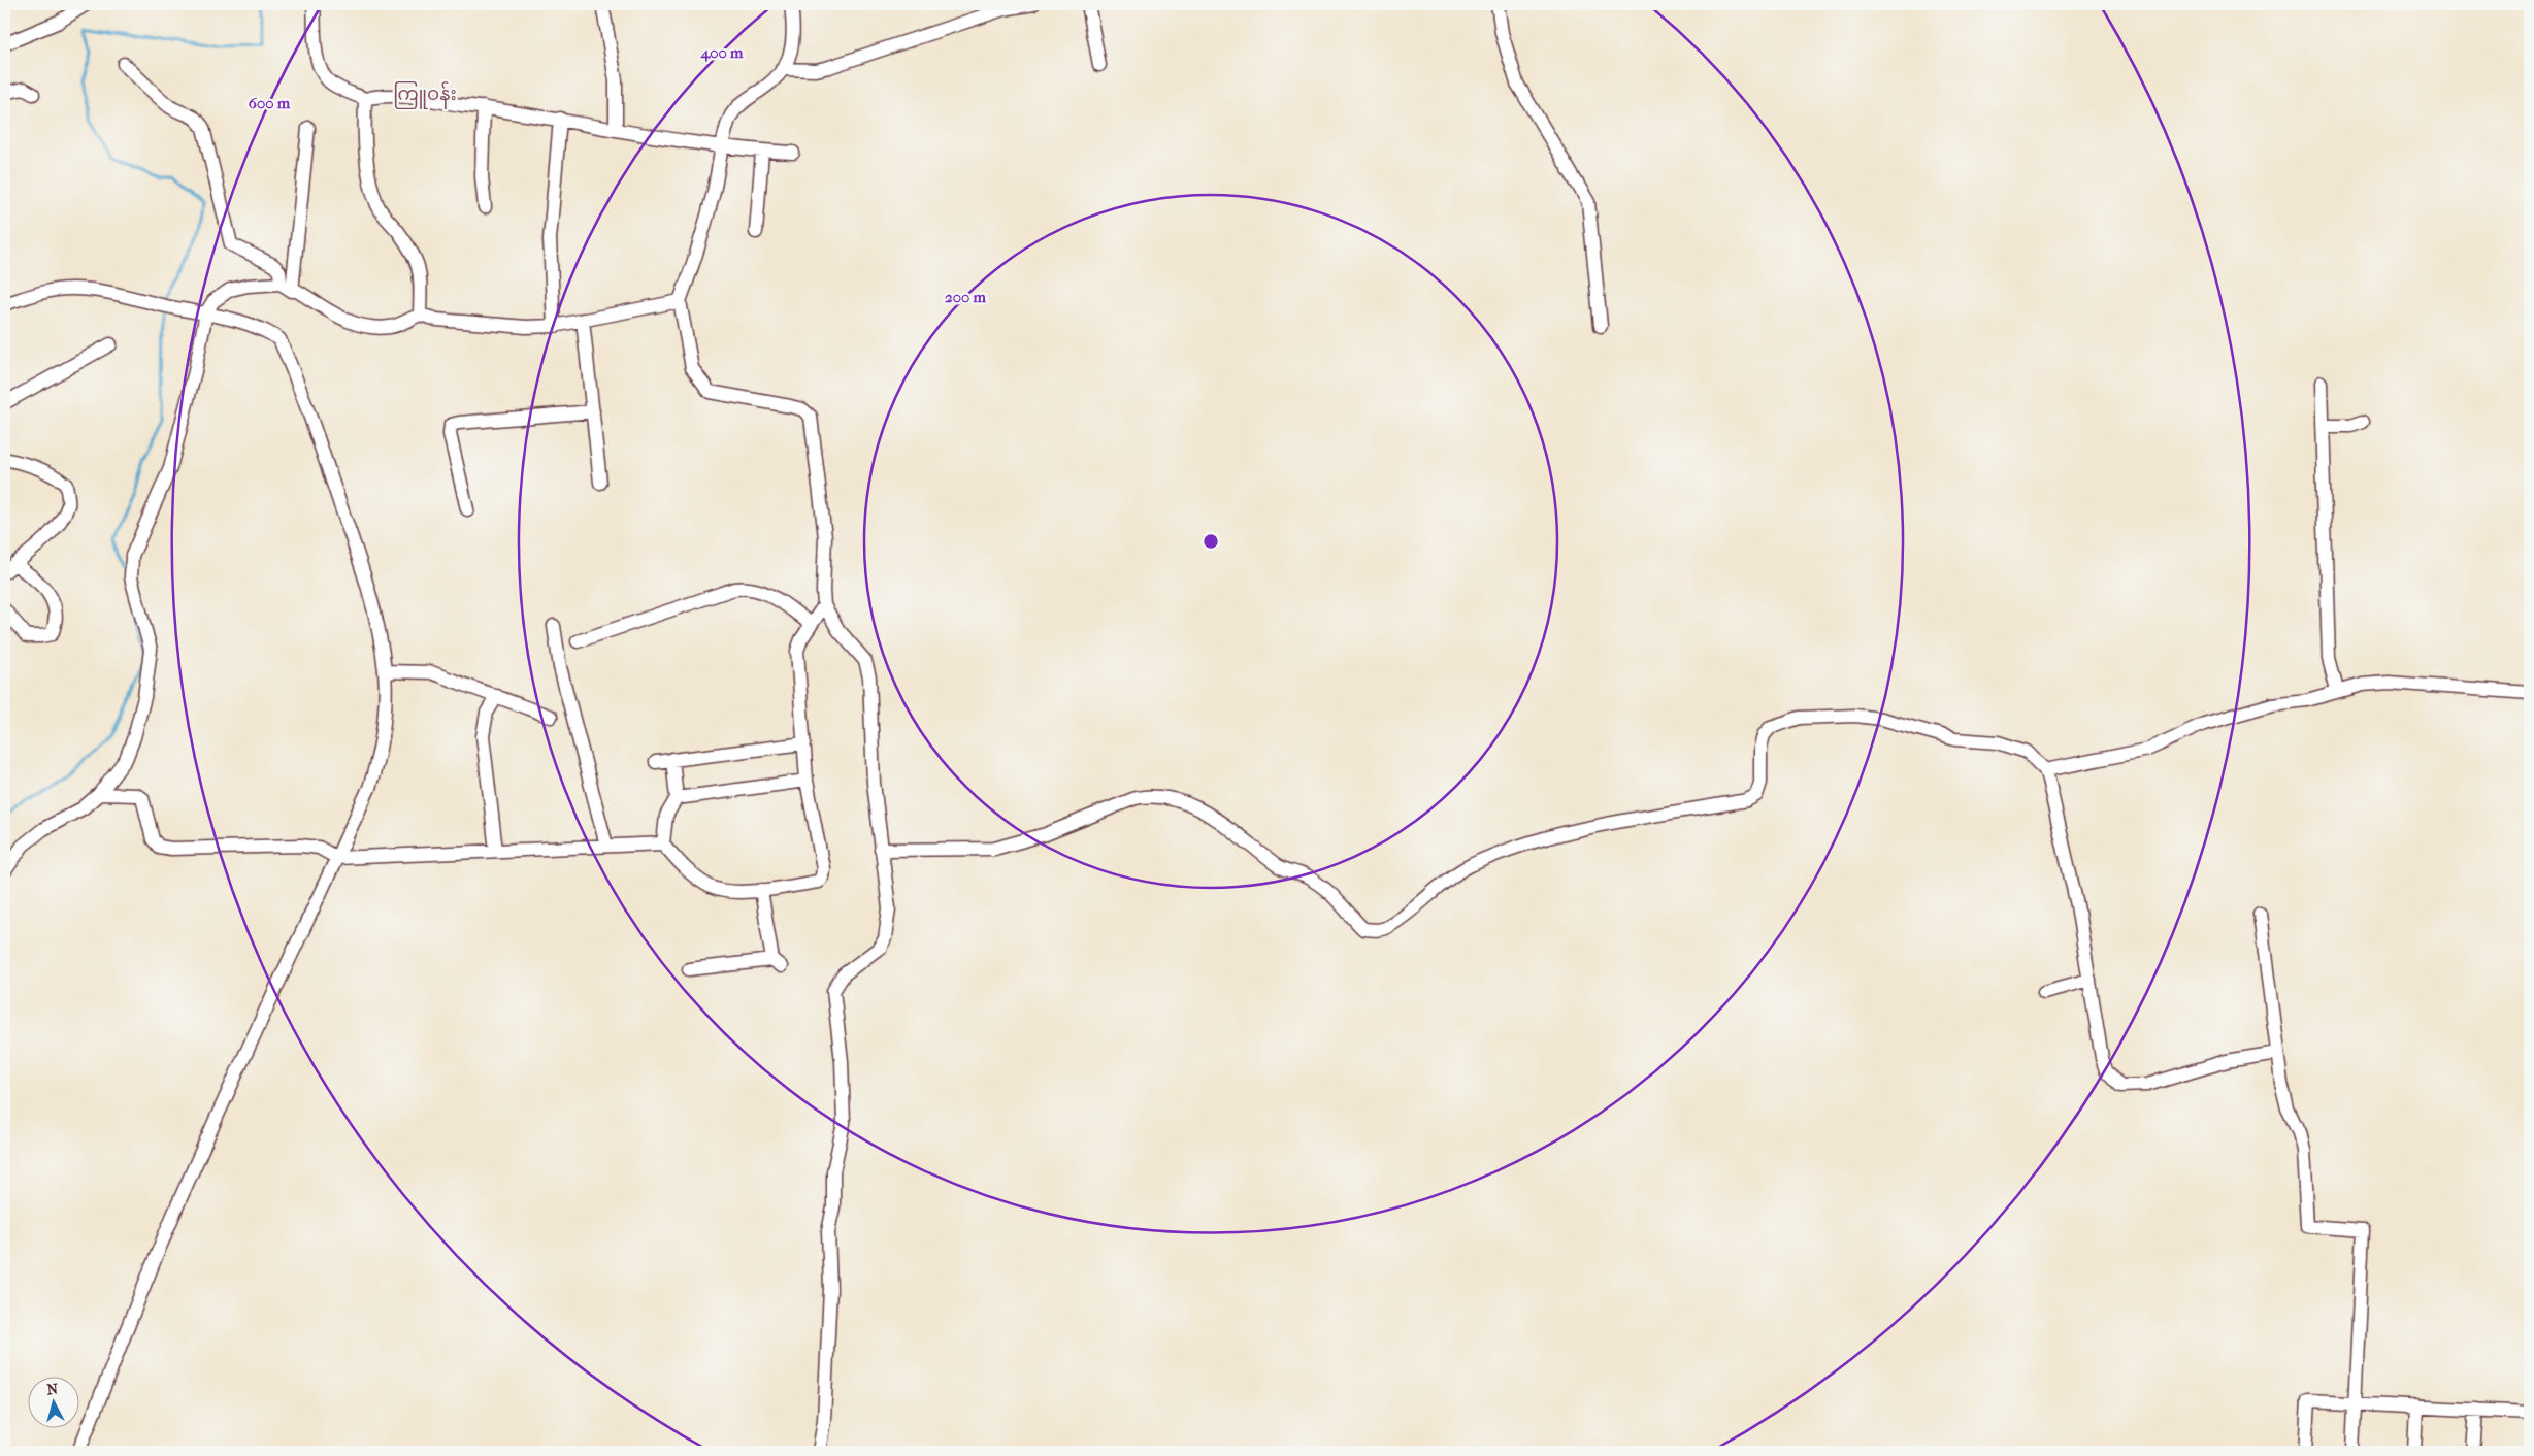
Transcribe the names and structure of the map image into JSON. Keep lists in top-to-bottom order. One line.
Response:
{"districts":["ကြူဝန်း"],"north":"top","rings":["400 m","600 m","200 m"]}
